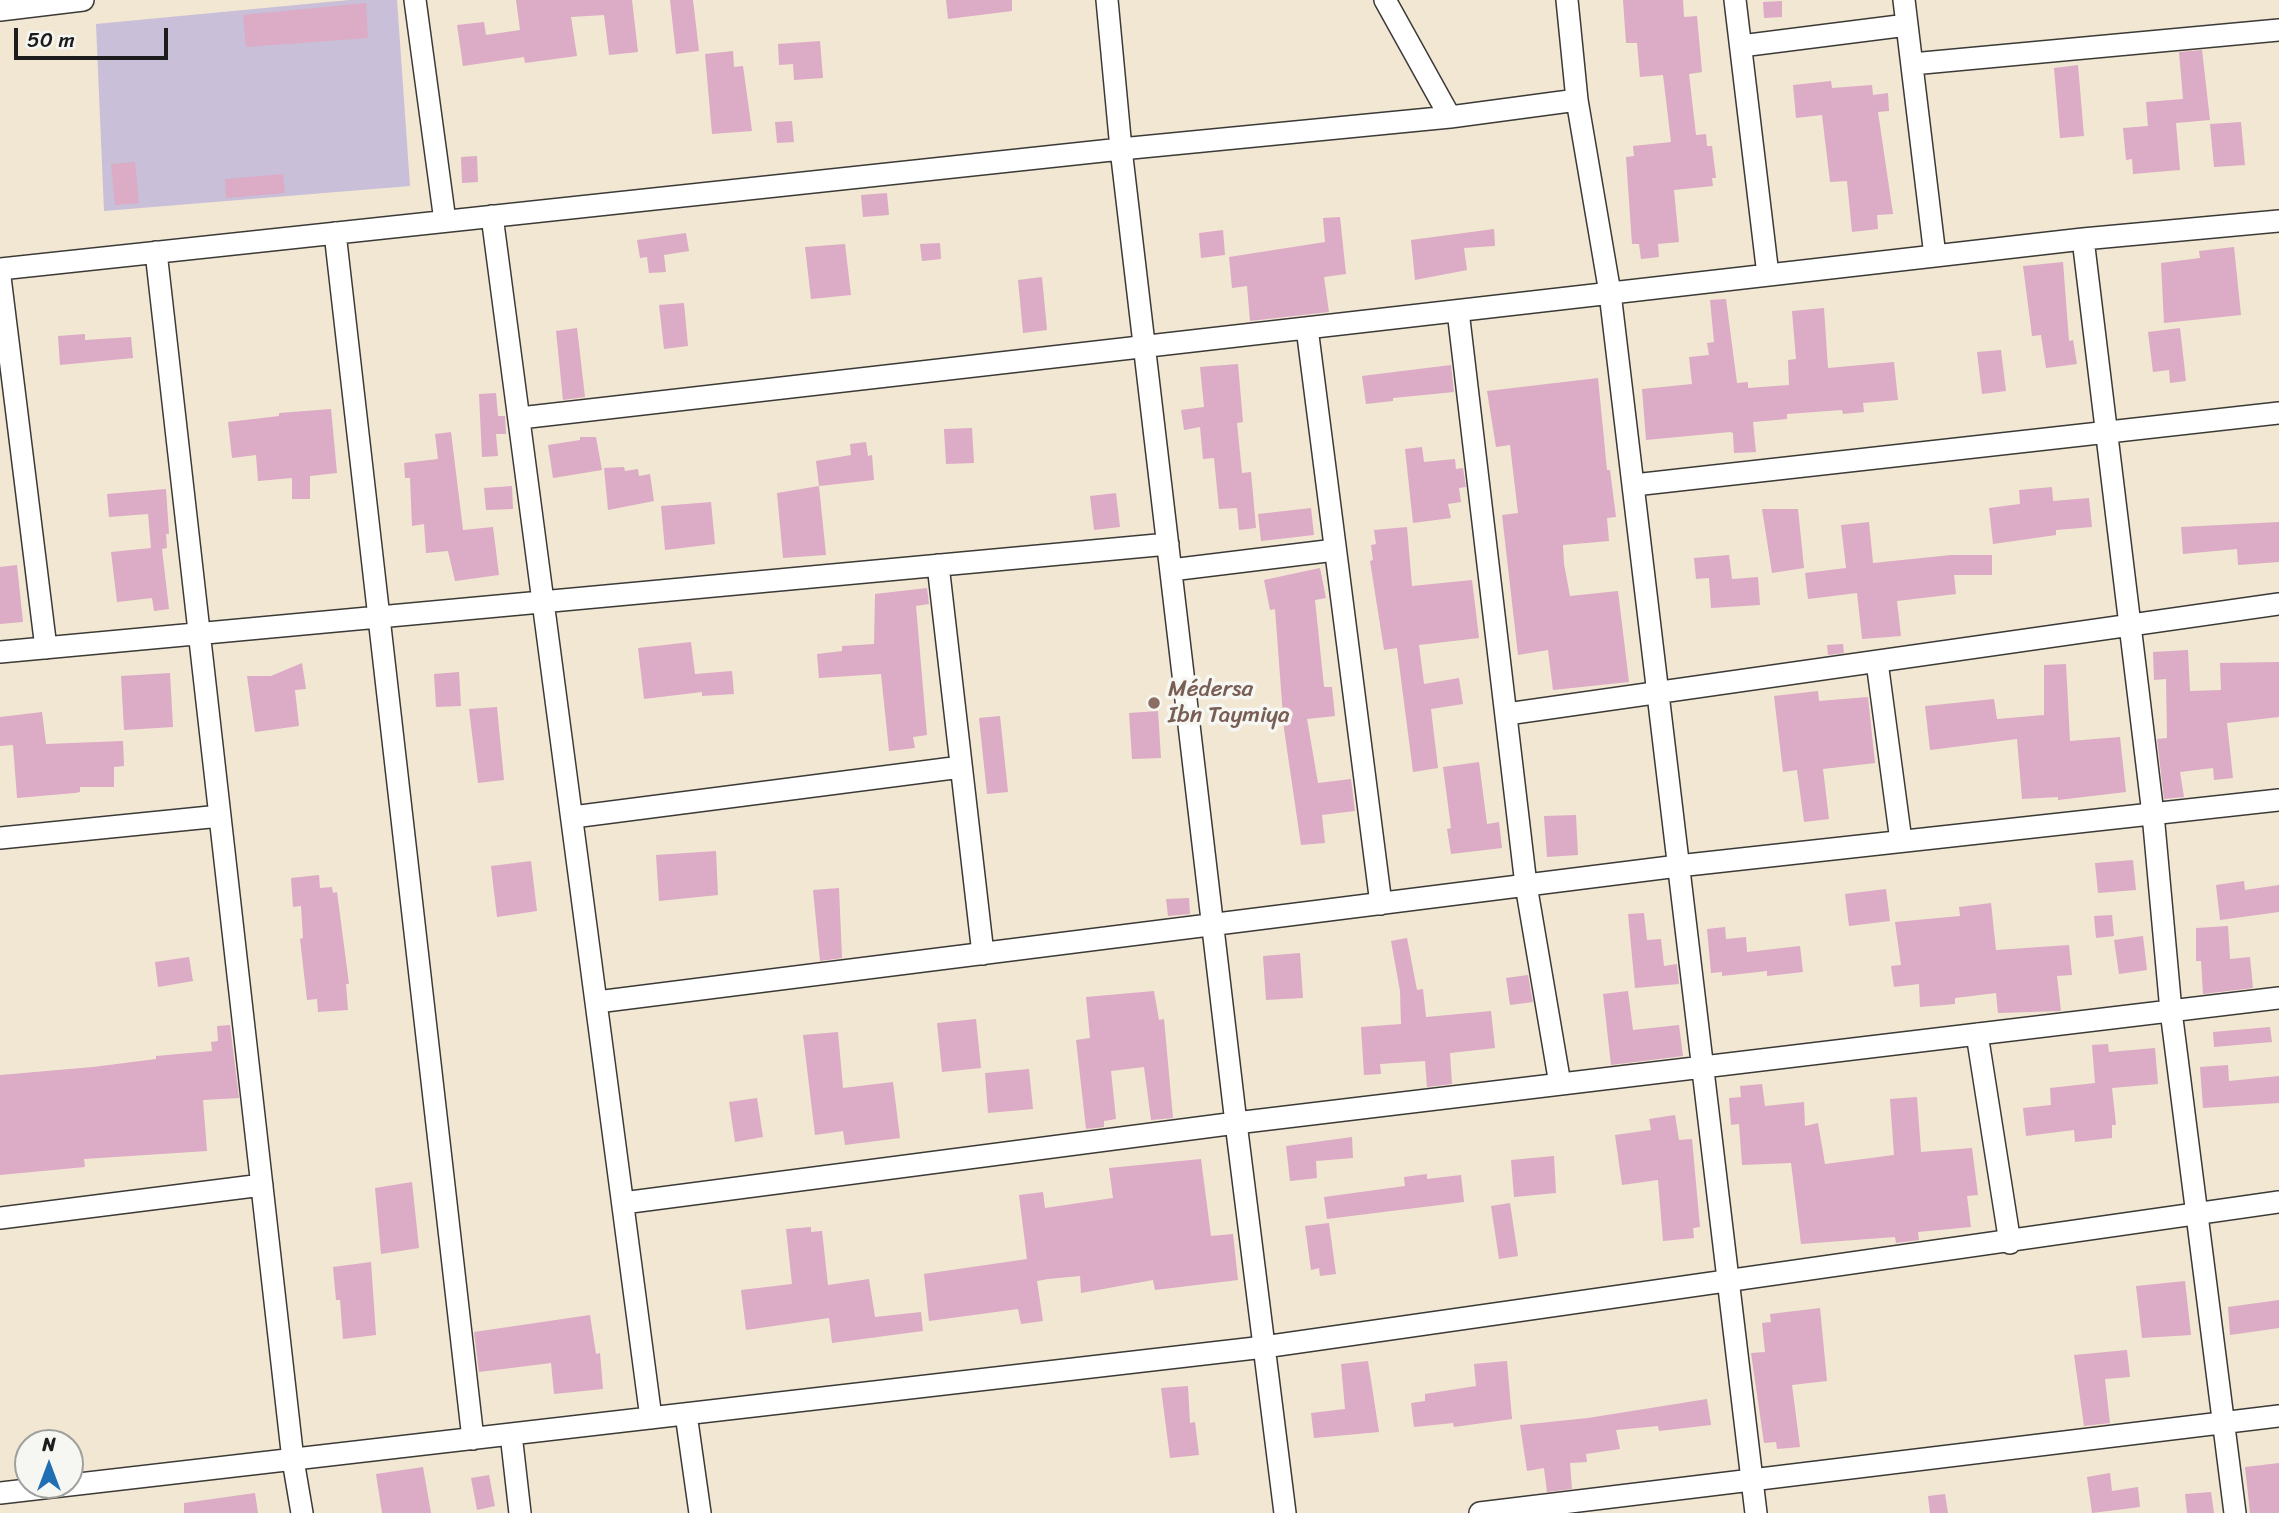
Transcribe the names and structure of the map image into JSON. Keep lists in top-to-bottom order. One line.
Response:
{"places":["Médersa Ibn Taymiya"],"scale_bar":"50 m","north":"top"}
